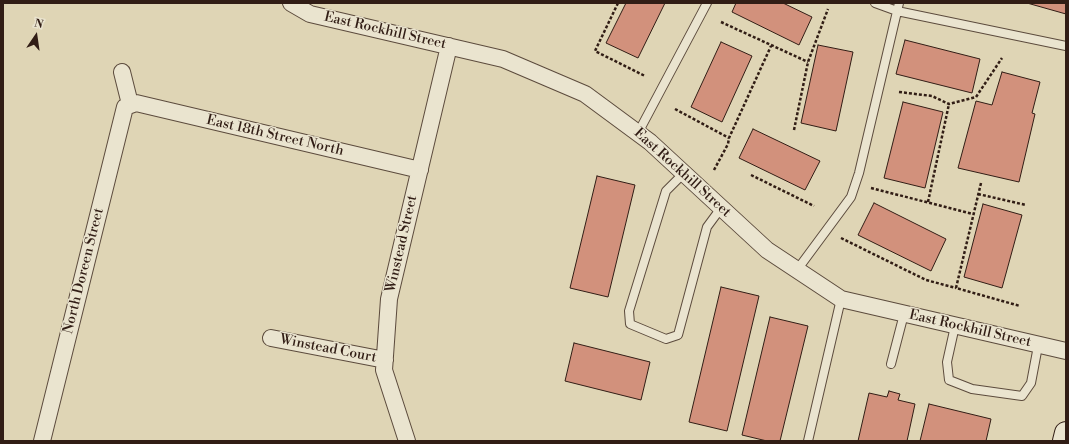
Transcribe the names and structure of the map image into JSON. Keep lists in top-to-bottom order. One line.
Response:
{"streets":{"street":["East Rockhill Street","East 18th Street North","Winstead Street","North Doreen Street","Winstead Court"]},"crossings":[["East Rockhill Street","Winstead Street"],["East 18th Street North","Winstead Street"],["East 18th Street North","North Doreen Street"],["Winstead Street","Winstead Court"]],"north":"top"}
